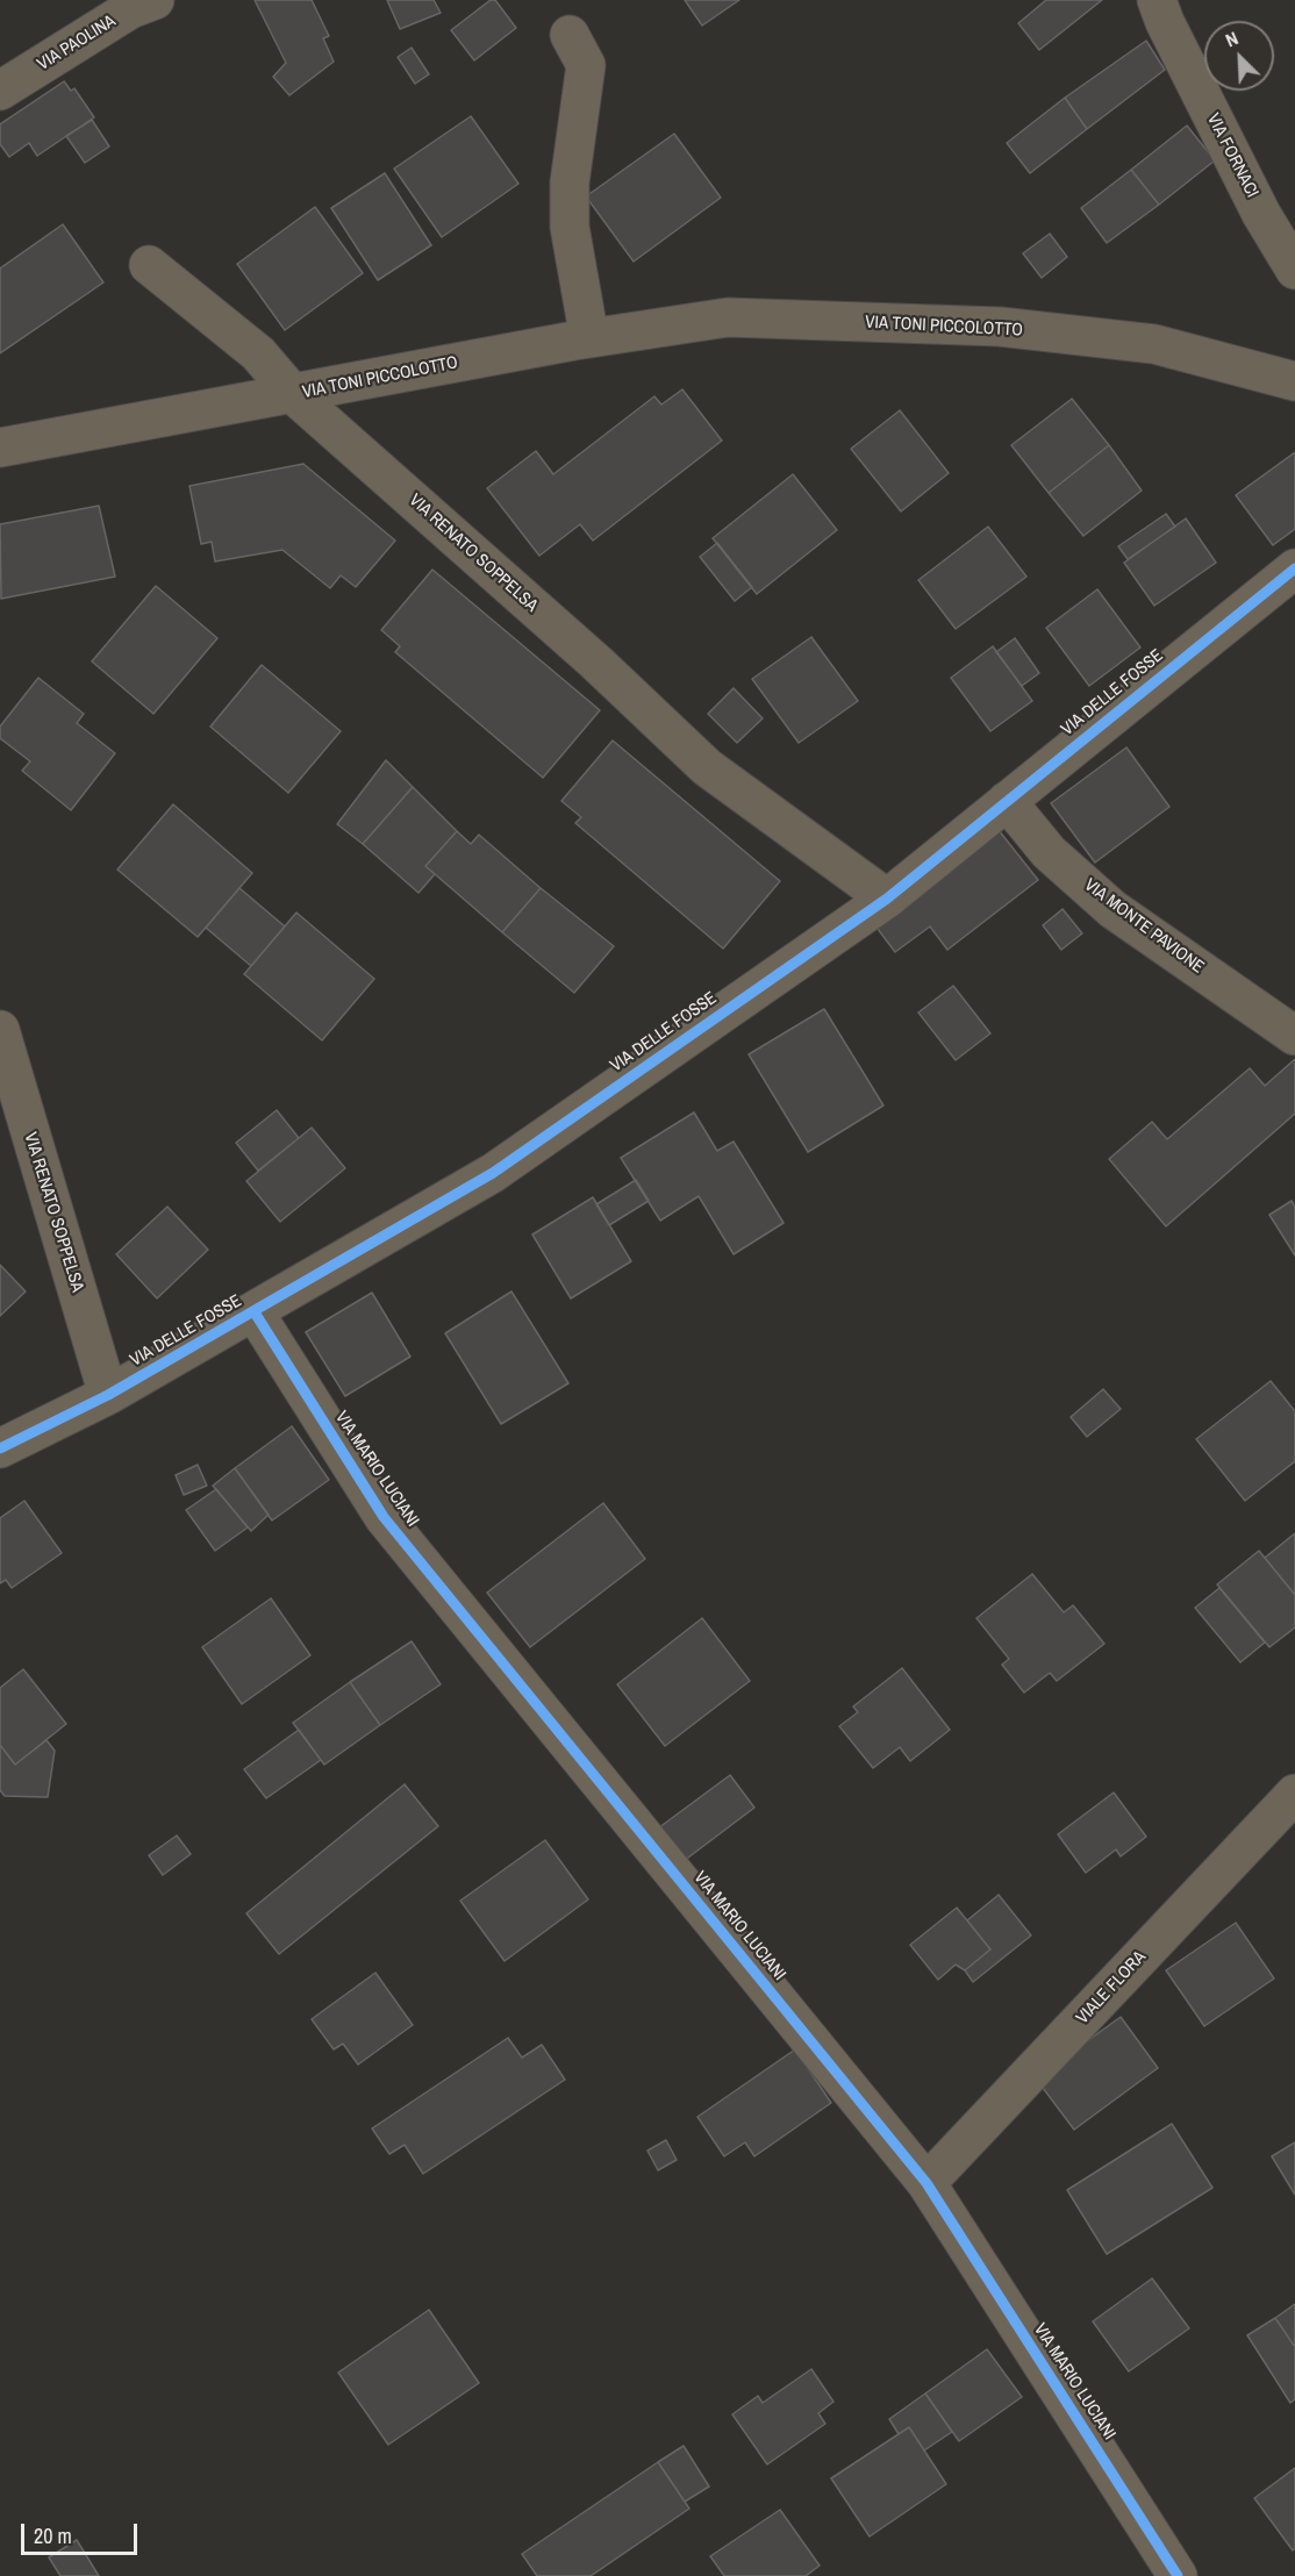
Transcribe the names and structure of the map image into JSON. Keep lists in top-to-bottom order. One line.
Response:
{"streets":{"street":["VIA PAOLINA","VIA FORNACI","VIA TONI PICCOLOTTO","VIA RENATO SOPPELSA","VIA DELLE FOSSE","VIA MONTE PAVIONE","VIA MARIO LUCIANI","VIALE FLORA"]},"crossings":[["VIA TONI PICCOLOTTO","VIA RENATO SOPPELSA"],["VIA RENATO SOPPELSA","VIA DELLE FOSSE"],["VIA DELLE FOSSE","VIA MONTE PAVIONE"],["VIA DELLE FOSSE","VIA MARIO LUCIANI"],["VIA MARIO LUCIANI","VIALE FLORA"]],"scale_bar":"20 m","north":"top left"}
